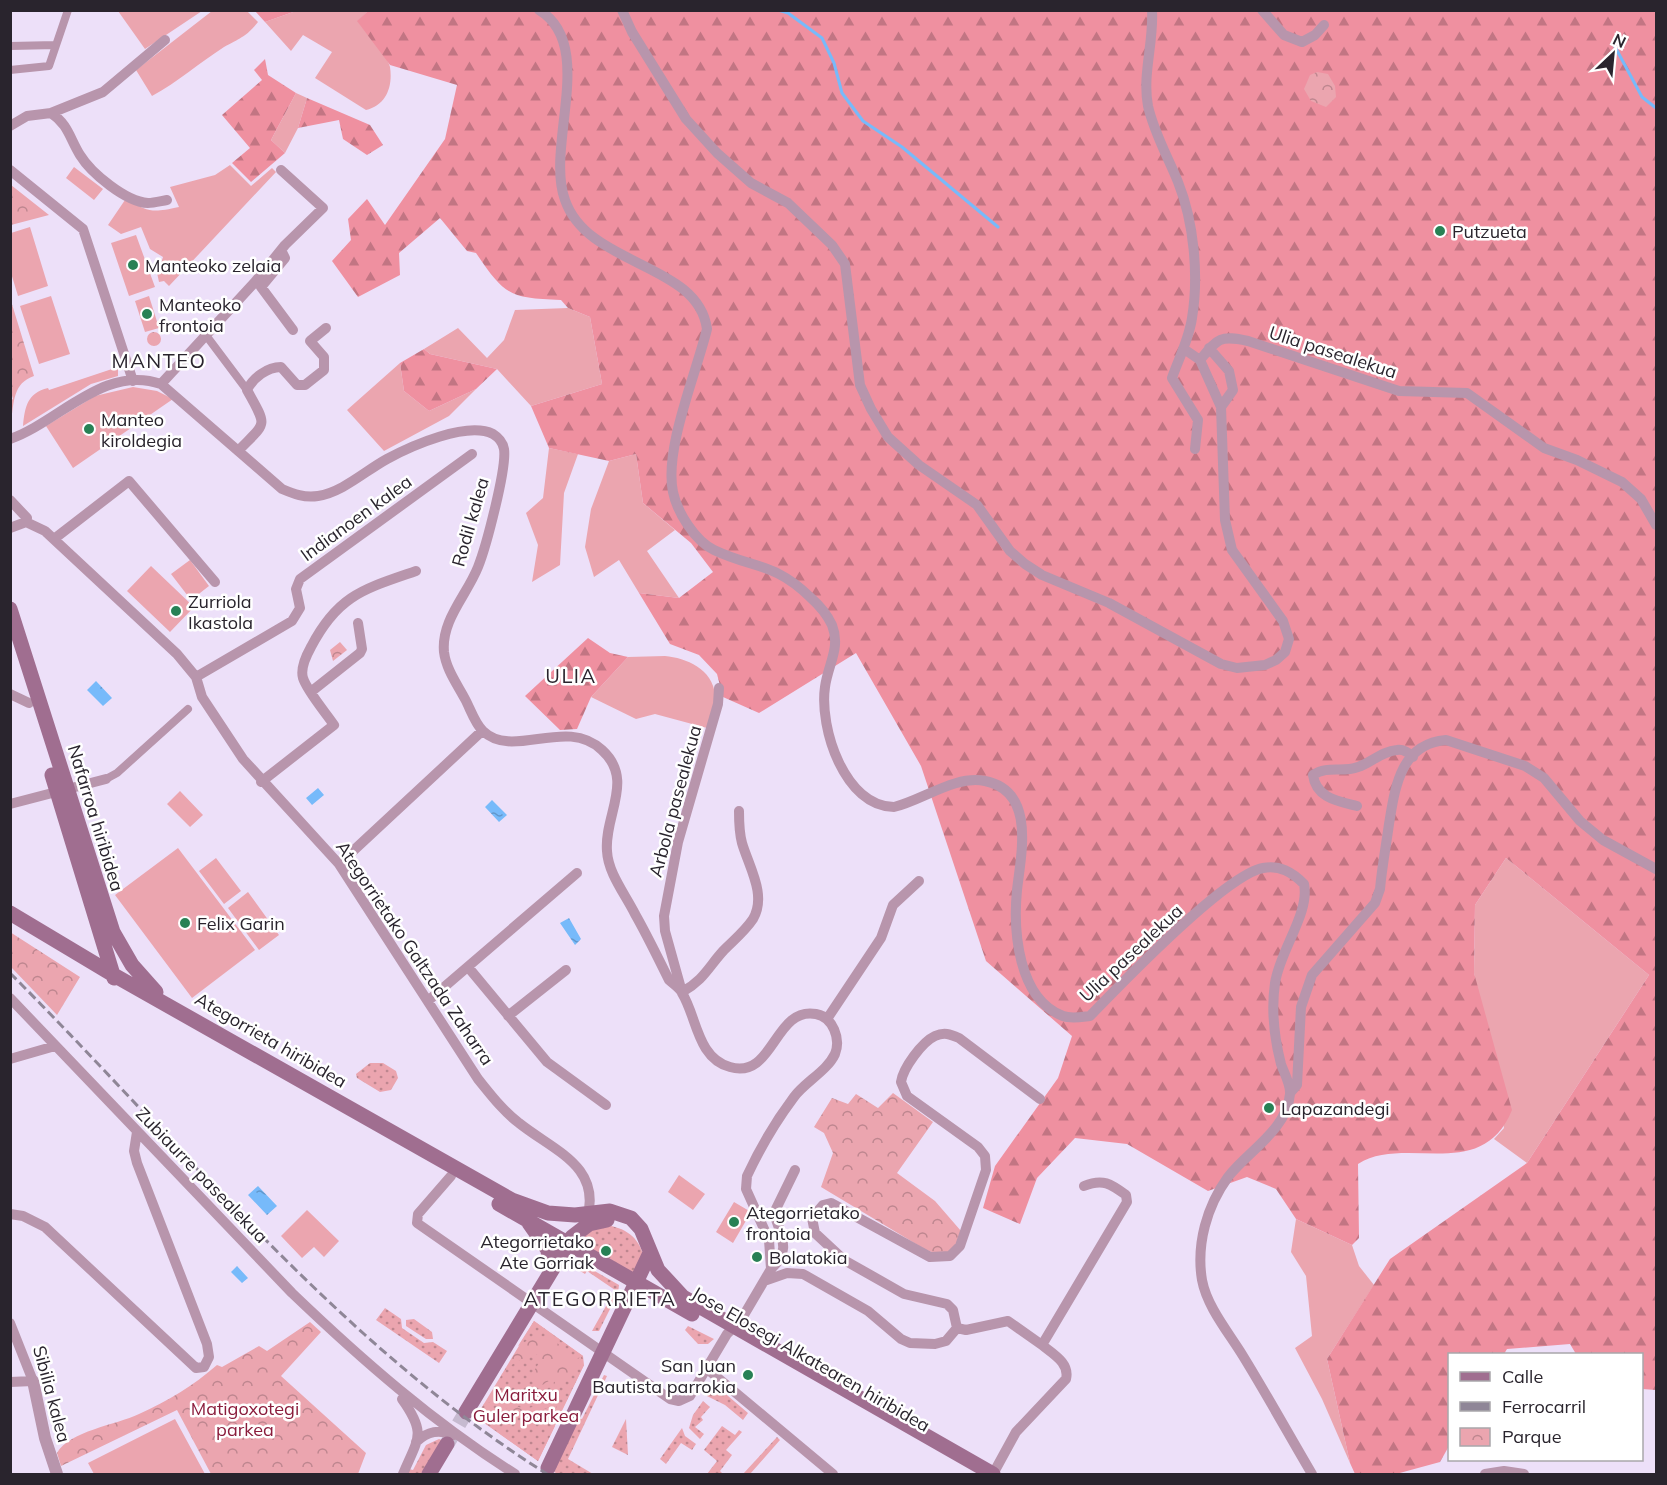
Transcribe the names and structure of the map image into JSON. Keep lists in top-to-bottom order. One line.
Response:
{"streets":{"main road":["Nafarroa hiribidea","Ategorrieta hiribidea","Jose Elosegi Alkatearen hiribidea"],"street":["Ulia pasealekua","Indianoen kalea","Rodil kalea","Arbola pasealekua","Ategorrietako Galtzada Zaharra","Zubiaurre pasealekua","Sibilia kalea"]},"crossings":[["Indianoen kalea","Ategorrietako Galtzada Zaharra"],["Nafarroa hiribidea","Ategorrieta hiribidea"],["Ategorrietako Galtzada Zaharra","Jose Elosegi Alkatearen hiribidea"],["Ategorrieta hiribidea","Jose Elosegi Alkatearen hiribidea"]],"districts":["MANTEO","ULIA","ATEGORRIETA"],"parks":["Maritxu Guler parkea","Matigoxotegi parkea"],"places":["Putzueta","Manteoko zelaia","Manteoko frontoia","Manteo kiroldegia","Zurriola Ikastola","Felix Garin","Lapazandegi","Ategorrietako frontoia","Ategorrietako Ate Gorriak","Bolatokia","San Juan Bautista parrokia"],"legend":["Calle","Ferrocarril","Parque"],"north":"top right"}
